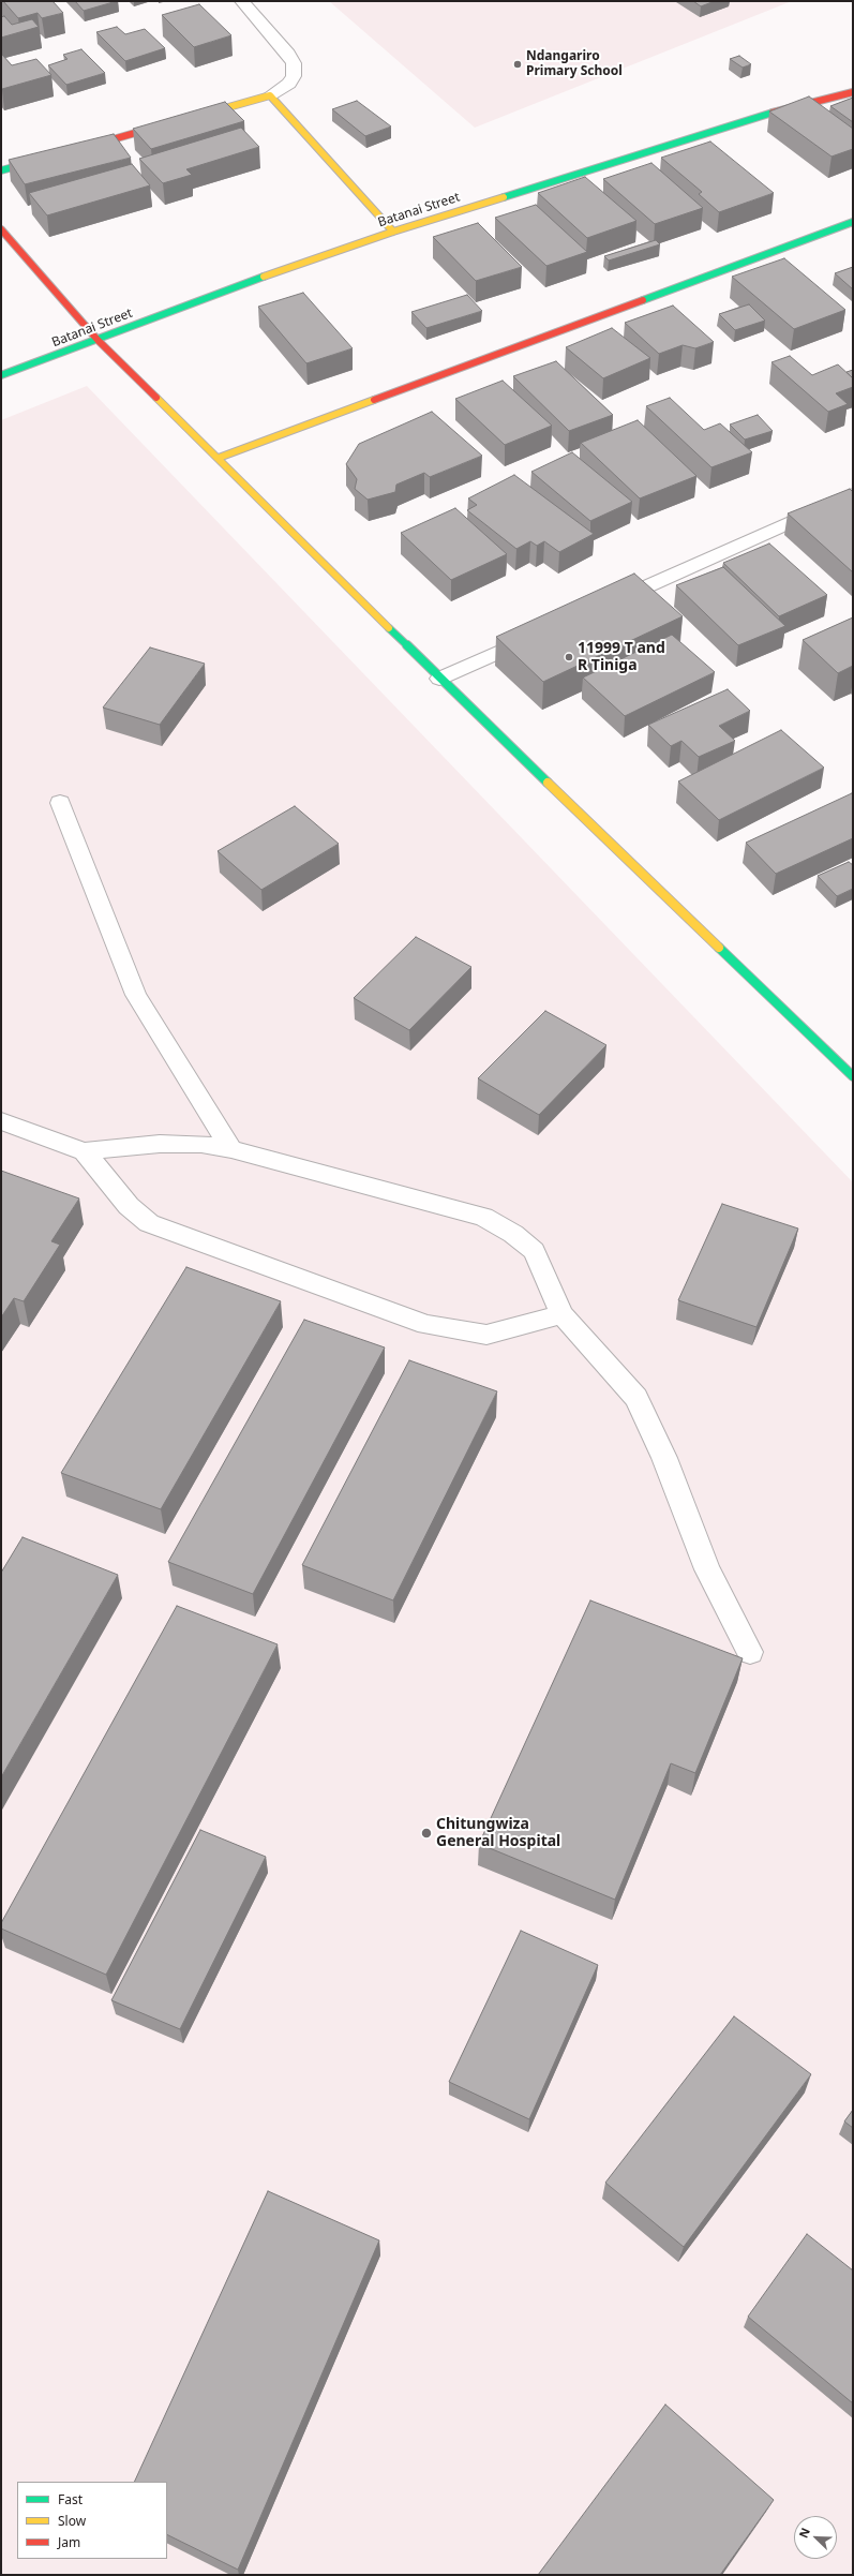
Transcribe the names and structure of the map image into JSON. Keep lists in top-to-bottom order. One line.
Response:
{"streets":{"street":["Batanai Street"]},"places":["Ndangariro Primary School","11999 T and R Tiniga","Chitungwiza General Hospital"],"legend":["Fast","Slow","Jam"],"north":"top left"}
